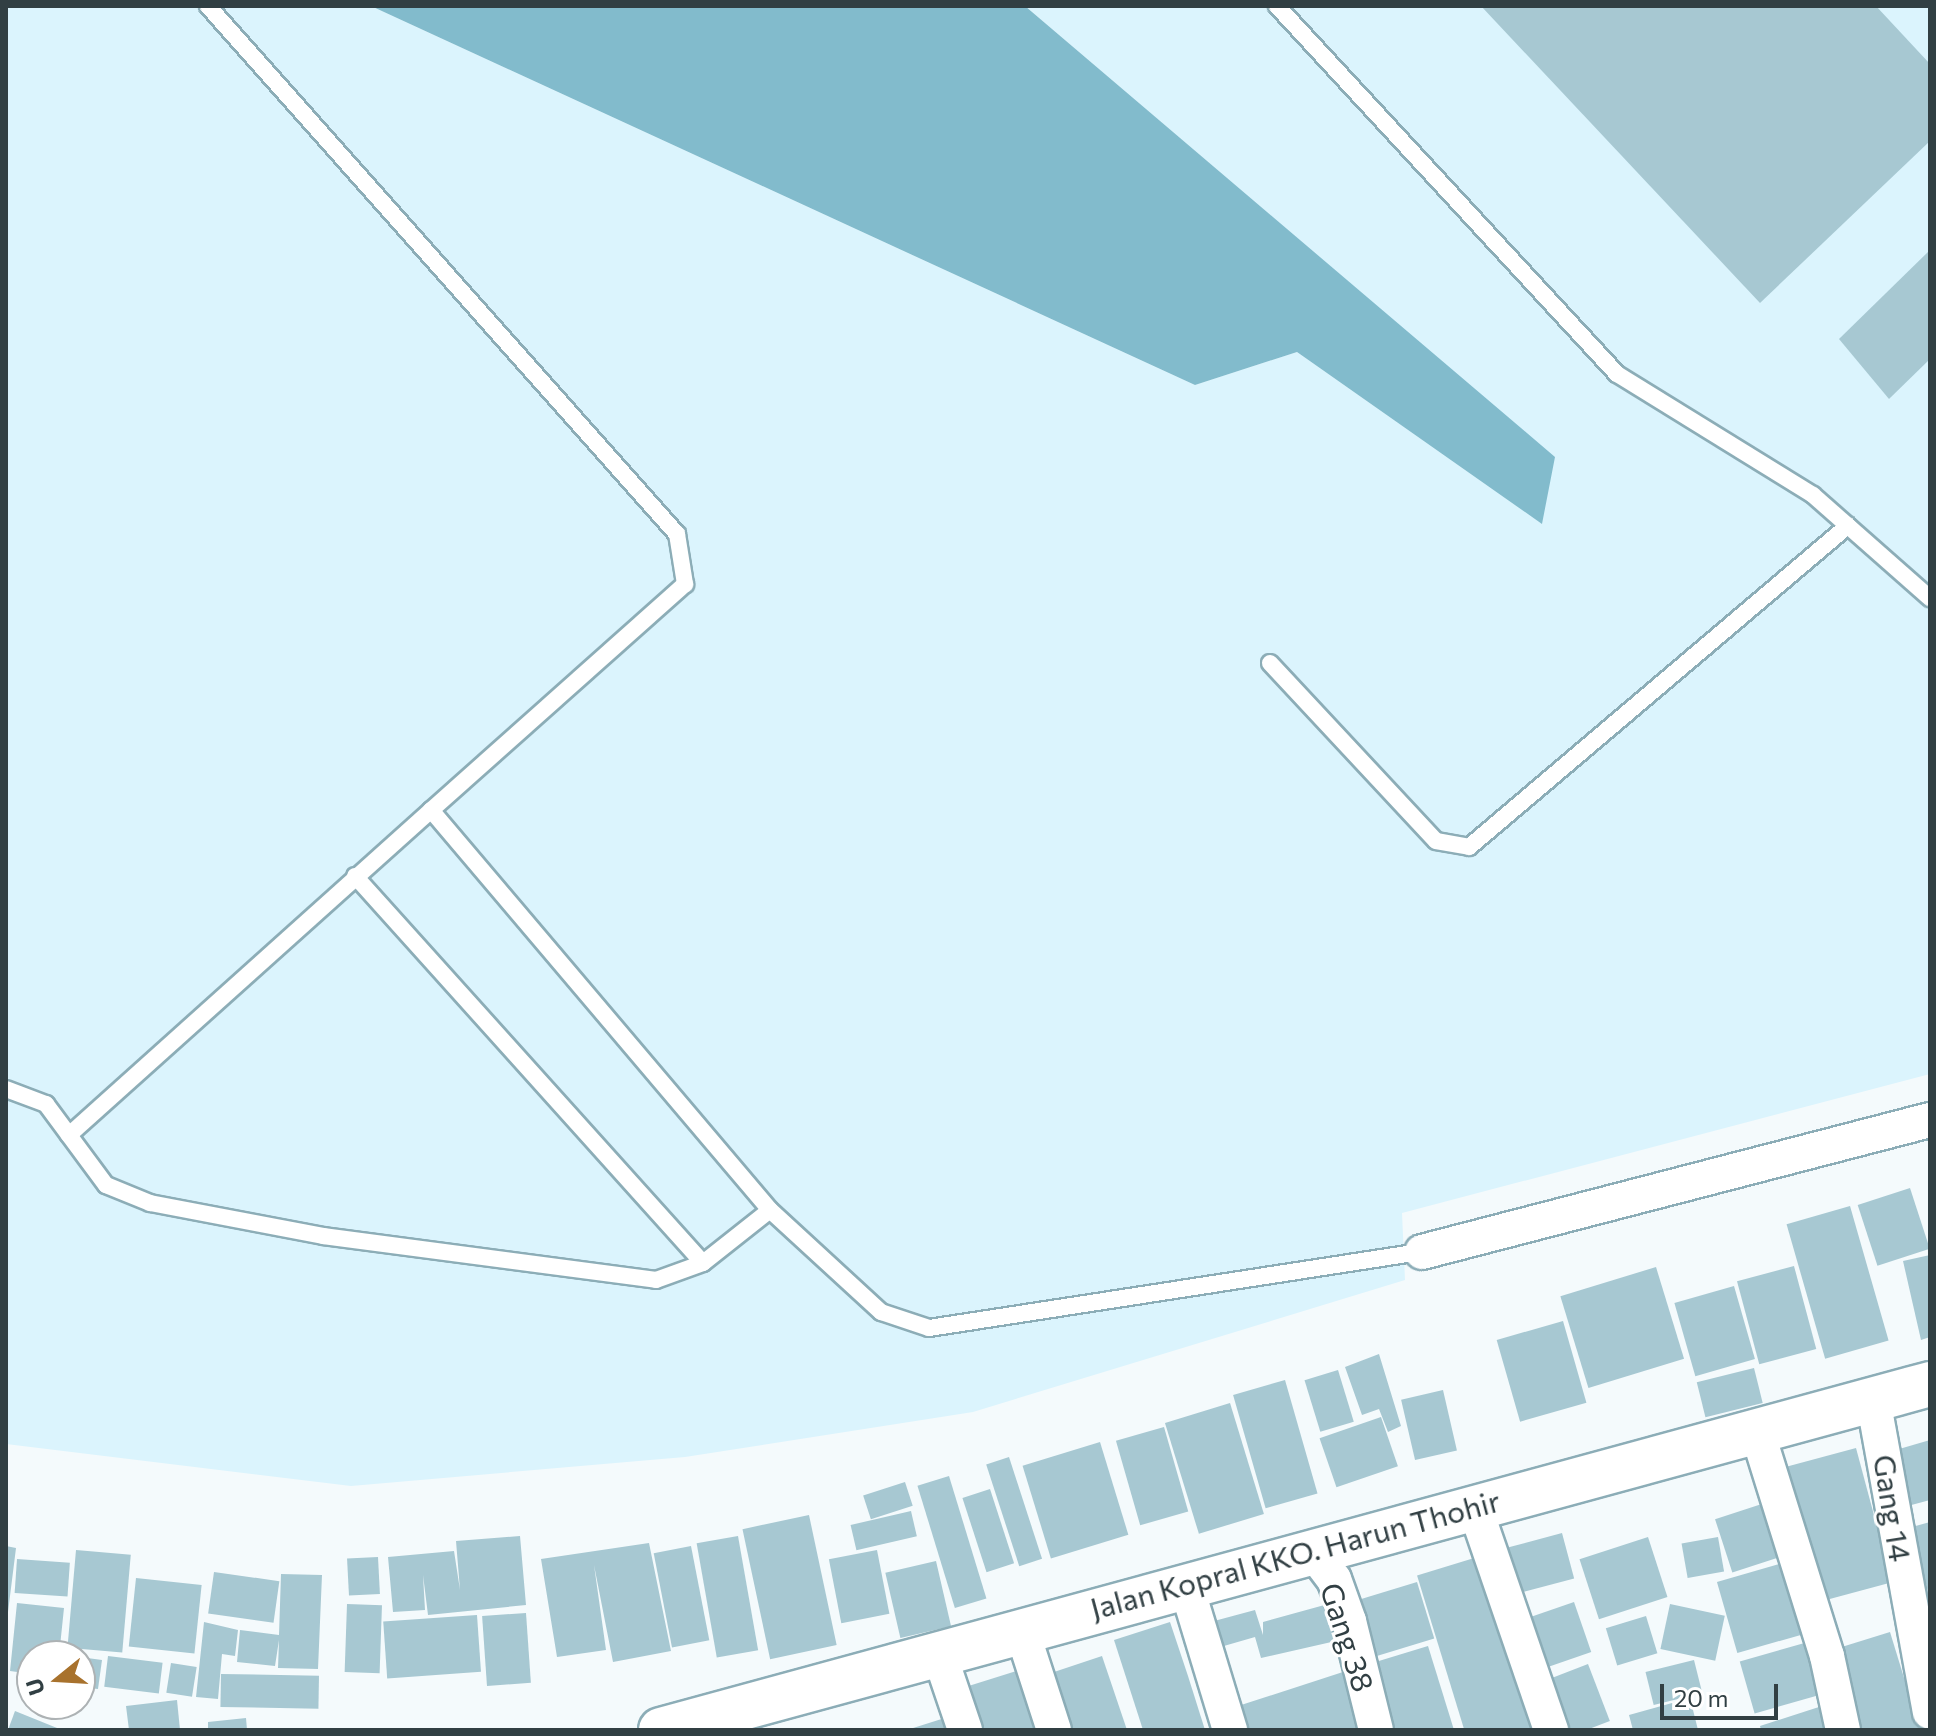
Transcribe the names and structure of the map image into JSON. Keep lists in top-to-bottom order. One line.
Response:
{"streets":{"main road":["Jalan Kopral KKO. Harun Thohir"],"street":["Gang 14","Gang 38"]},"crossings":[["Gang 14","Jalan Kopral KKO. Harun Thohir"],["Jalan Kopral KKO. Harun Thohir","Gang 38"]],"scale_bar":"20 m","north":"left"}
